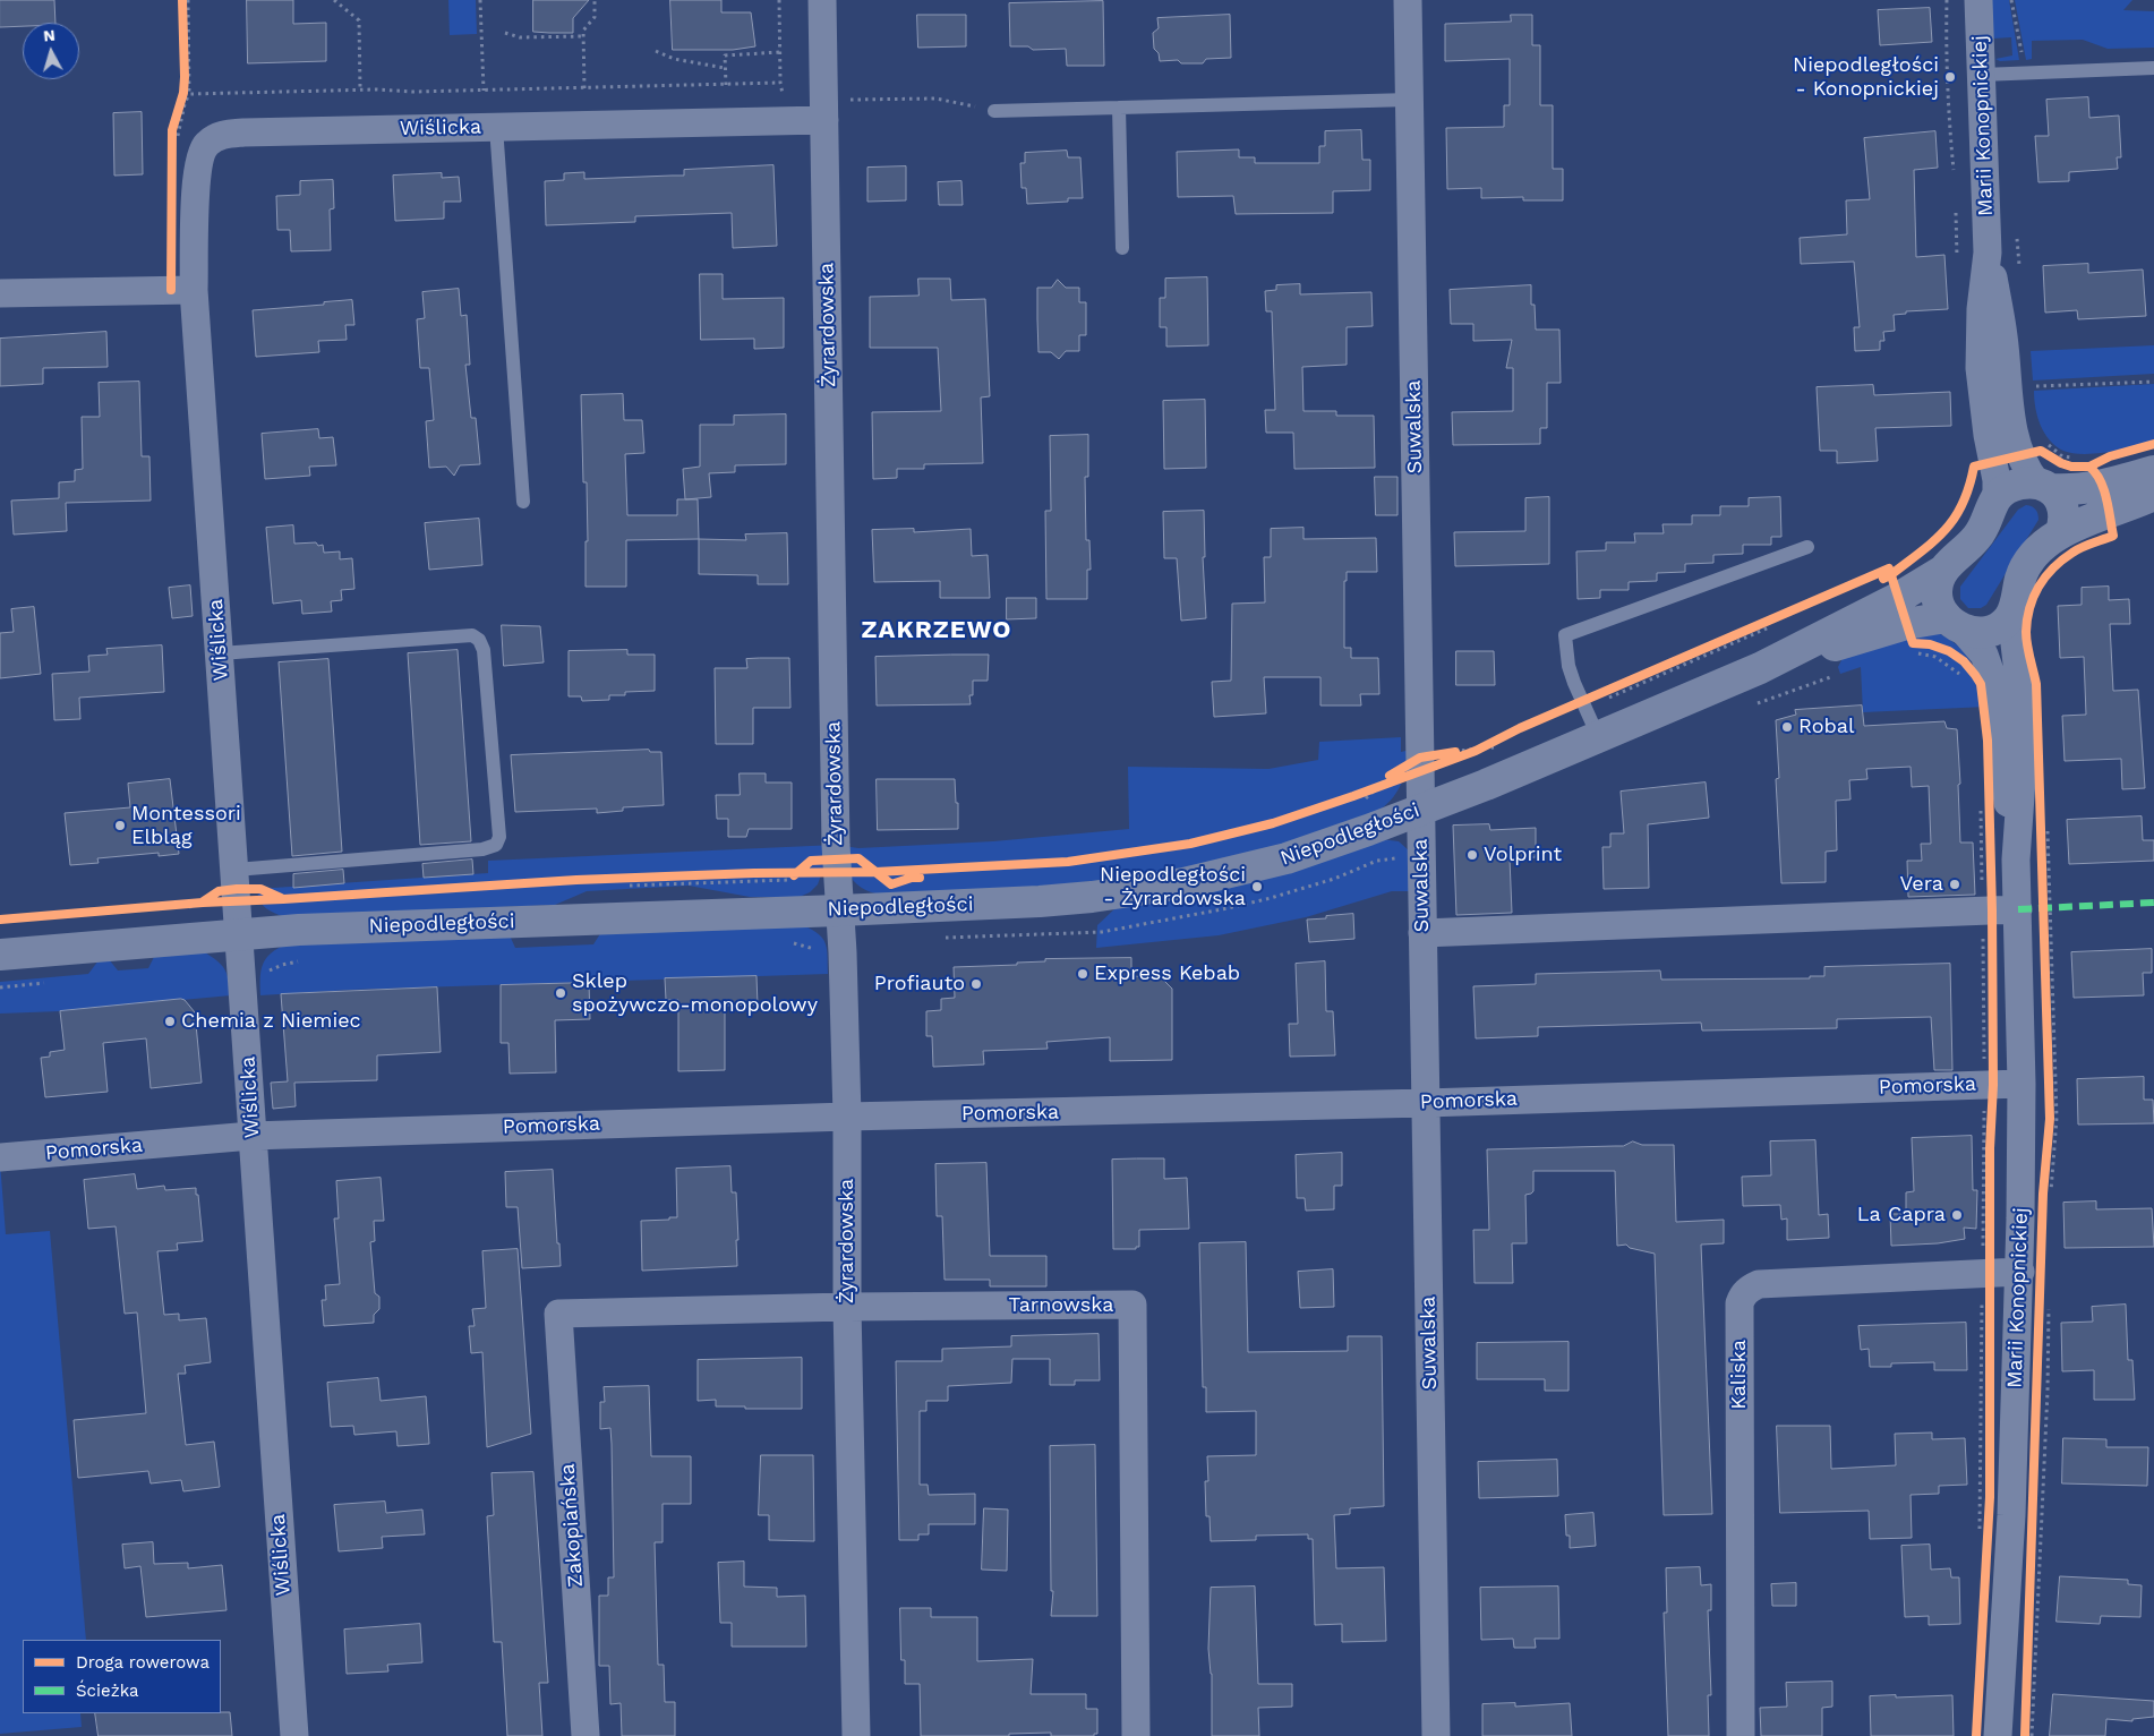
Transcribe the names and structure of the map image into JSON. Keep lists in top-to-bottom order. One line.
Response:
{"streets":{"street":["Marii Konopnickiej","Wiślicka","Żyrardowska","Suwalska","Niepodległości","Pomorska","Tarnowska","Kaliska","Zakopiańska"]},"crossings":[["Marii Konopnickiej","Niepodległości"],["Marii Konopnickiej","Pomorska"],["Marii Konopnickiej","Kaliska"],["Wiślicka","Żyrardowska"],["Wiślicka","Niepodległości"],["Wiślicka","Pomorska"],["Żyrardowska","Niepodległości"],["Żyrardowska","Pomorska"],["Żyrardowska","Tarnowska"],["Suwalska","Niepodległości"],["Suwalska","Pomorska"],["Tarnowska","Zakopiańska"]],"districts":["ZAKRZEWO"],"places":["Niepodległości - Konopnickiej","Robal","Montessori Elbląg","Volprint","Vera","Niepodległości - Żyrardowska","Express Kebab","Profiauto","Sklep spożywczo-monopolowy","Chemia z Niemiec","La Capra"],"legend":["Droga rowerowa","Ścieżka"],"north":"top"}
